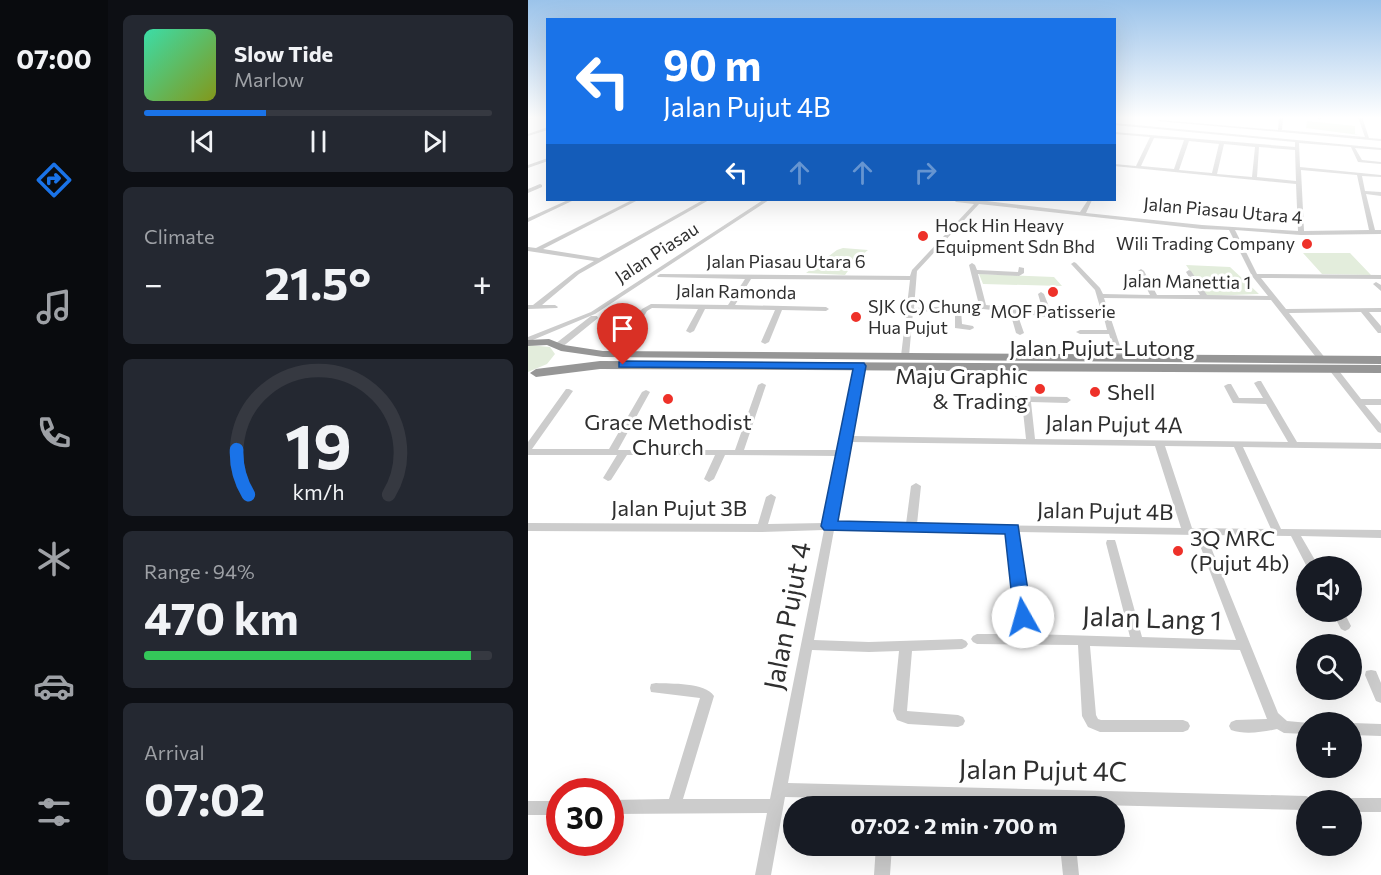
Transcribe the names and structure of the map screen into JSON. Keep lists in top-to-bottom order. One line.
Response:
{"streets":{"highway":["Jalan Pujut-Lutong"],"street":["Jalan Piasau Utara 4","Jalan Piasau","Jalan Piasau Utara 6","Jalan Manettia 1","Jalan Ramonda","Jalan Pujut 4A","Jalan Pujut 3B","Jalan Pujut 4B","Jalan Pujut 4","Jalan Lang 1","Jalan Pujut 4C"]},"crossings":[["Jalan Piasau","Jalan Piasau Utara 6"],["Jalan Piasau","Jalan Pujut-Lutong"],["Jalan Pujut-Lutong","Jalan Pujut 4"],["Jalan Pujut 4A","Jalan Pujut 4"],["Jalan Pujut 3B","Jalan Pujut 4B"],["Jalan Pujut 3B","Jalan Pujut 4"],["Jalan Pujut 4B","Jalan Pujut 4"],["Jalan Pujut 4","Jalan Pujut 4C"]],"places":["Hock Hin Heavy Equipment Sdn Bhd","Wili Trading Company","MOF Patisserie","SJK (C) Chung Hua Pujut","Maju Graphic & Trading","Shell","Grace Methodist Church","3Q MRC (Pujut 4b)"],"page":{"tabs":"07:00","turn":["90 m","Jalan Pujut 4B"],"song":["Slow Tide","Marlow"],"tile":["Climate",["Range · 94%","470 km"],["Arrival","07:02"]],"heat":["−","21.5°","+"],"map_buttons":["+","−"],"limit":"30","trip":"07:02 · 2 min · 700 m","gauge":["19","km/h"]}}
